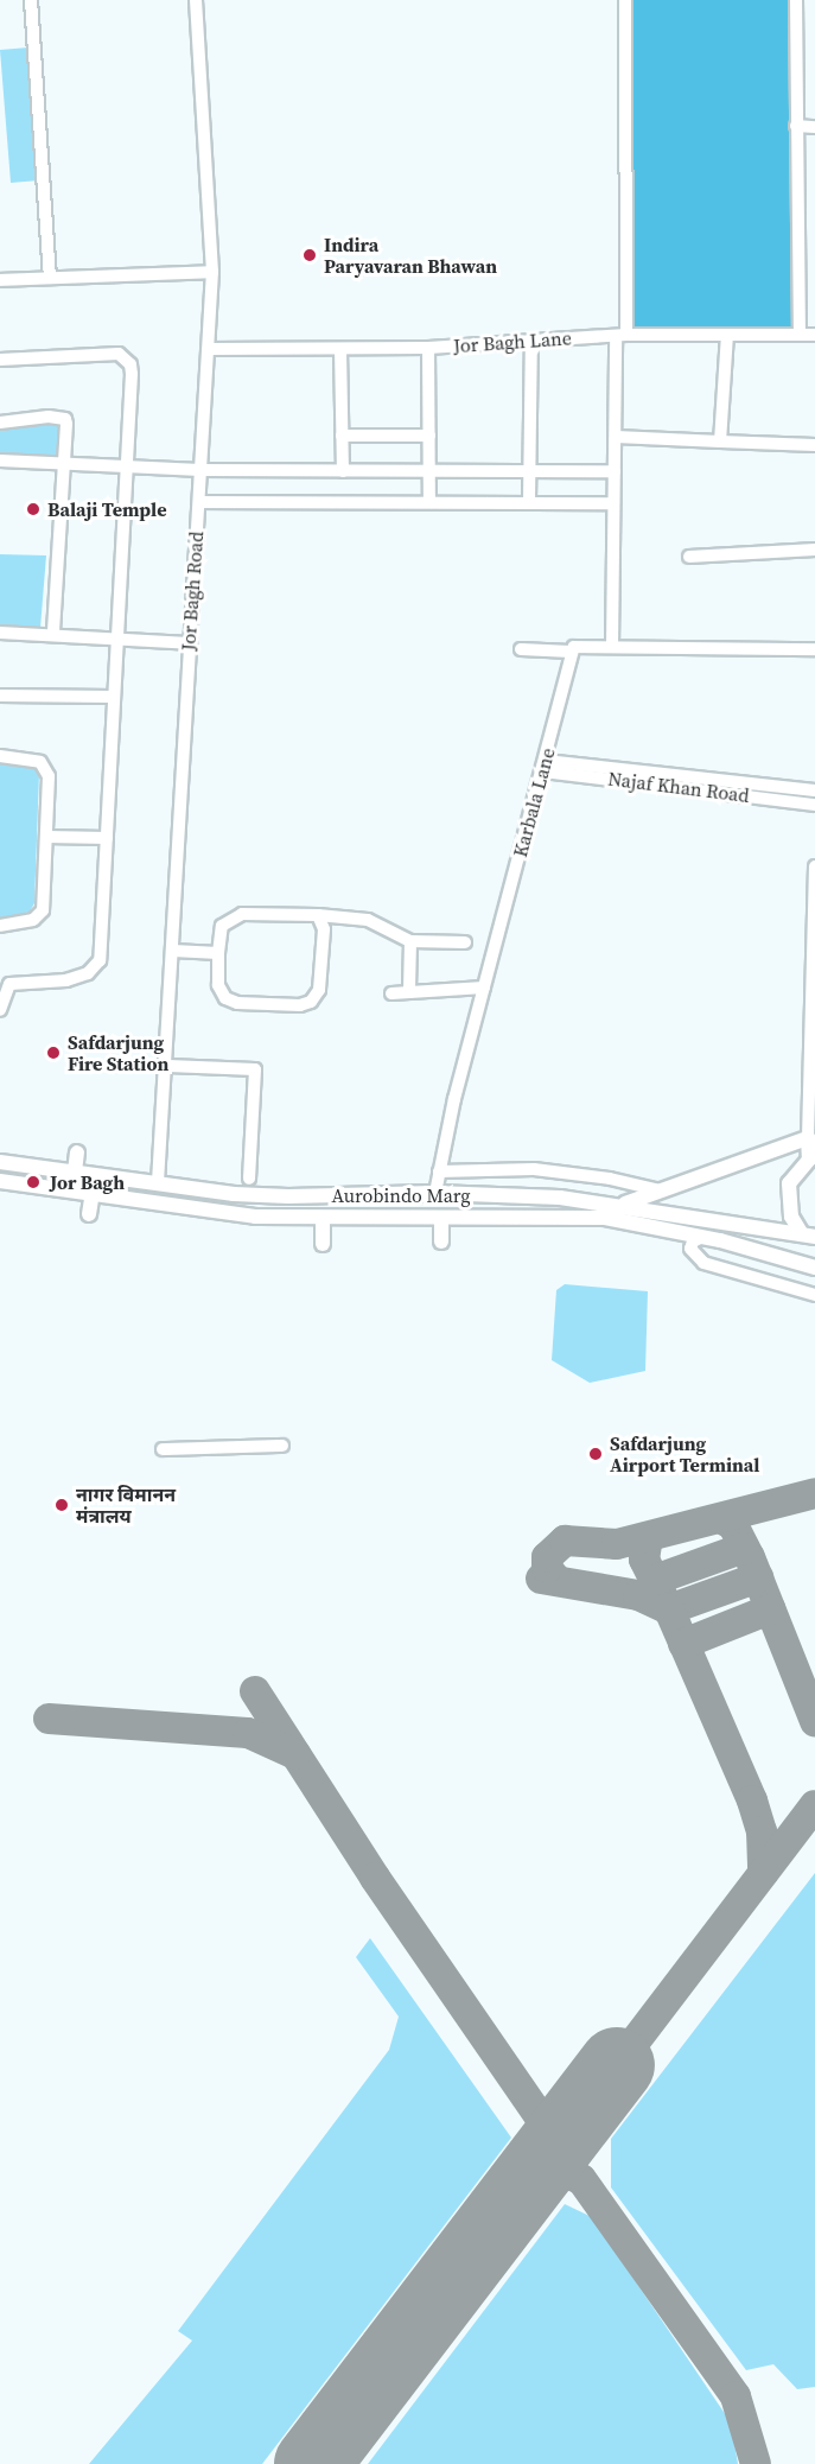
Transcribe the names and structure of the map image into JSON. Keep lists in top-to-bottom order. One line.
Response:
{"streets":{"main road":["Aurobindo Marg"],"street":["Jor Bagh Lane","Jor Bagh Road","Najaf Khan Road","Karbala Lane"]},"crossings":[["Jor Bagh Lane","Jor Bagh Road"],["Jor Bagh Road","Aurobindo Marg"],["Najaf Khan Road","Karbala Lane"],["Karbala Lane","Aurobindo Marg"]],"places":["Indira Paryavaran Bhawan","Balaji Temple","Safdarjung Fire Station","Jor Bagh","Safdarjung Airport Terminal","नागर विमानन मंत्रालय"]}
